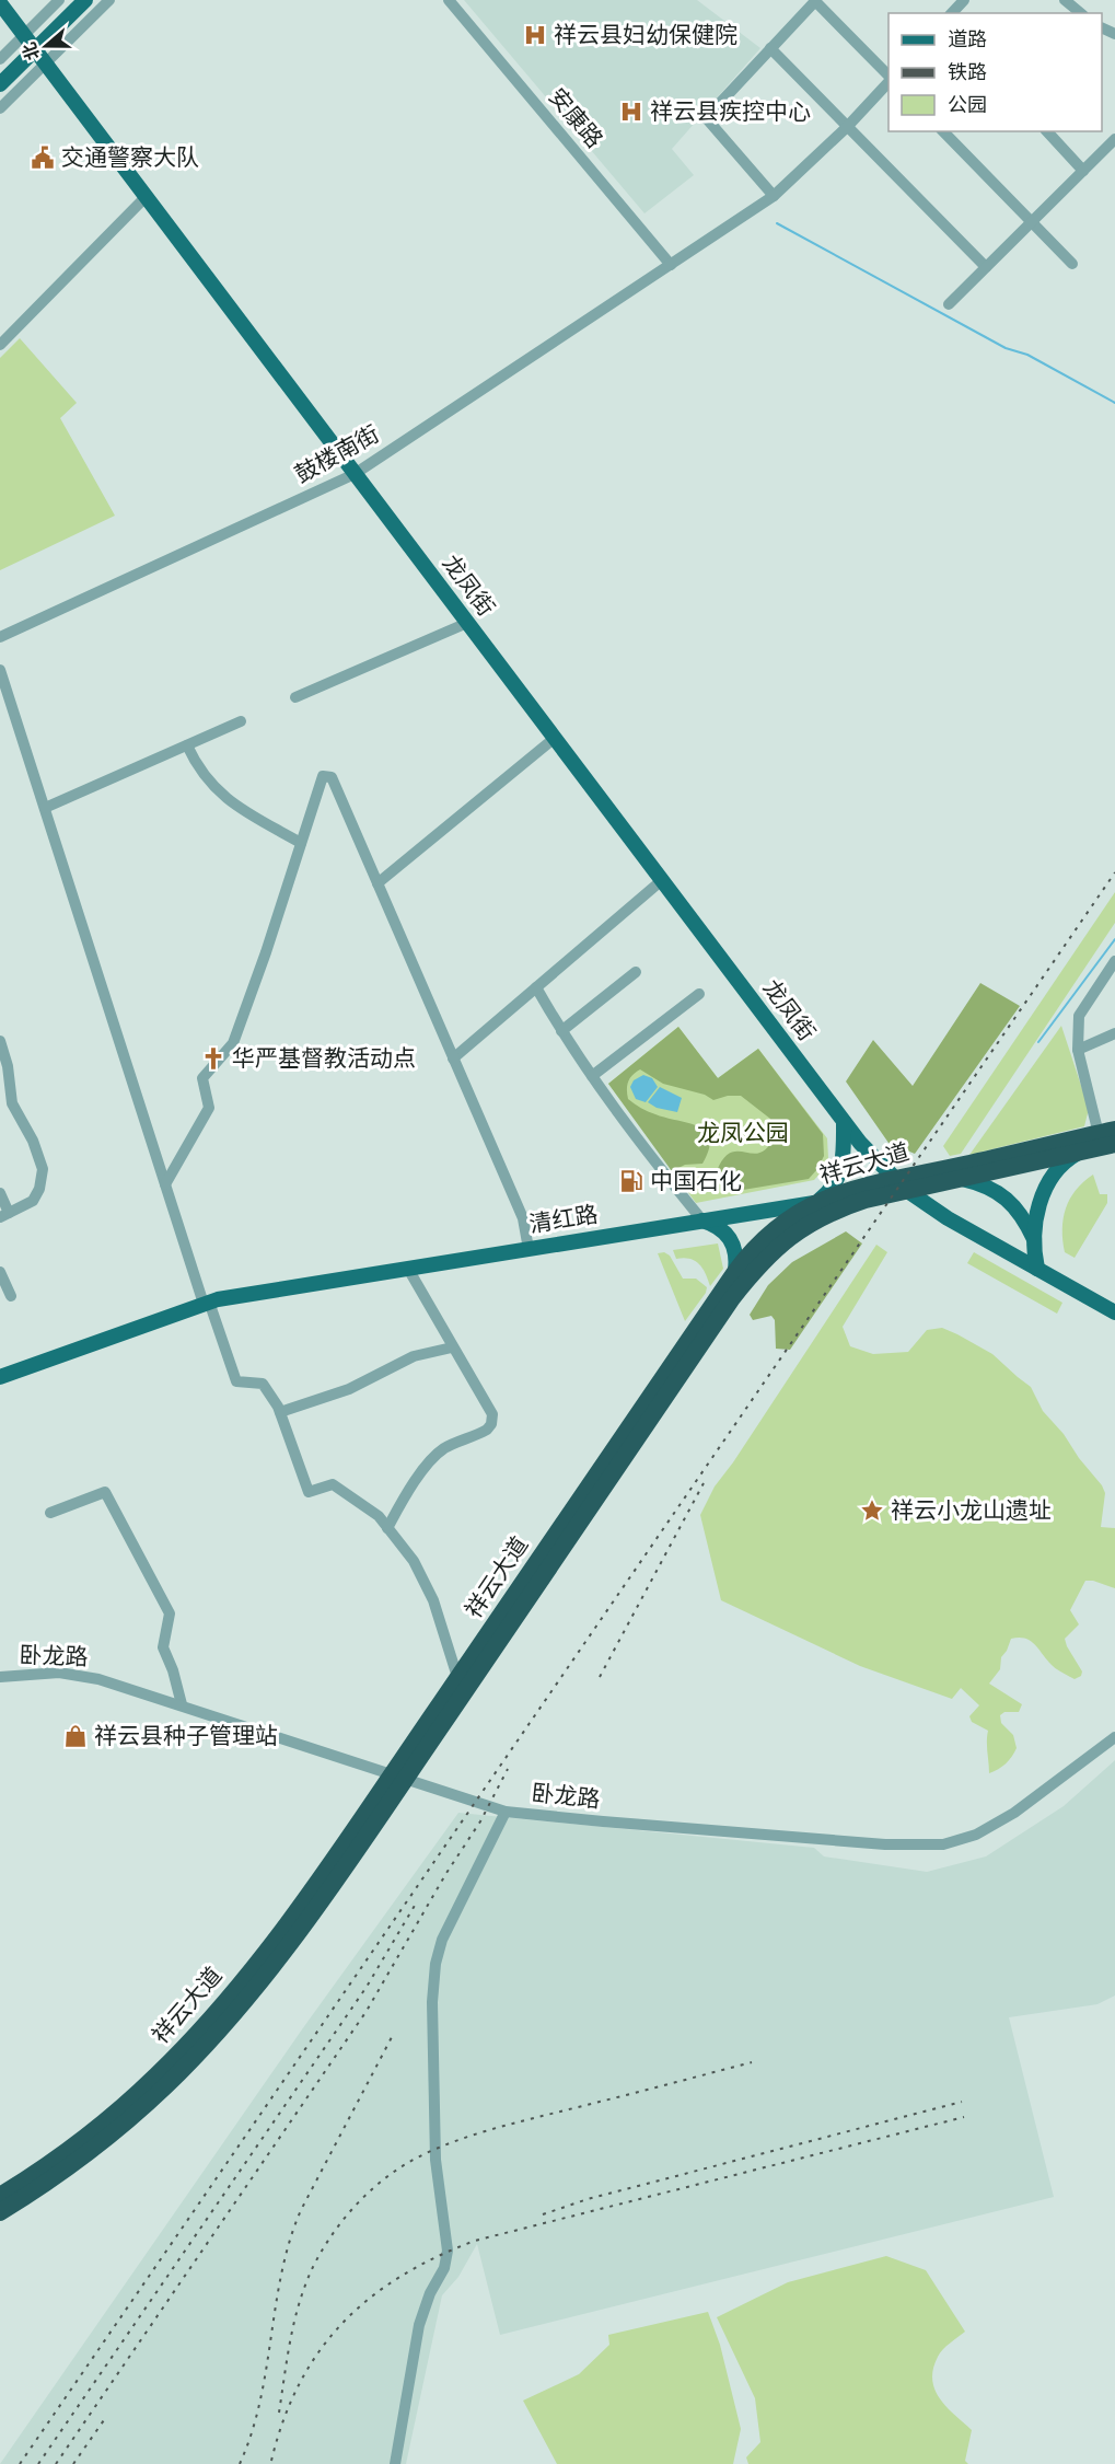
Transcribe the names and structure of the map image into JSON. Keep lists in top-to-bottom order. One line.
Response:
{"streets":{"highway":["祥云大道"],"main road":["龙凤街","清红路"],"street":["安康路","鼓楼南街","卧龙路"]},"crossings":[["安康路","鼓楼南街"],["鼓楼南街","龙凤街"],["龙凤街","祥云大道"],["祥云大道","清红路"],["祥云大道","卧龙路"]],"parks":["龙凤公园"],"places":{"hospital":["祥云县妇幼保健院","祥云县疾控中心"],"public building":["交通警察大队"],"church":["华严基督教活动点"],"fuel station":["中国石化"],"place":["祥云小龙山遗址"],"shop":["祥云县种子管理站"]},"legend":["道路","铁路","公园"],"north":"left"}
